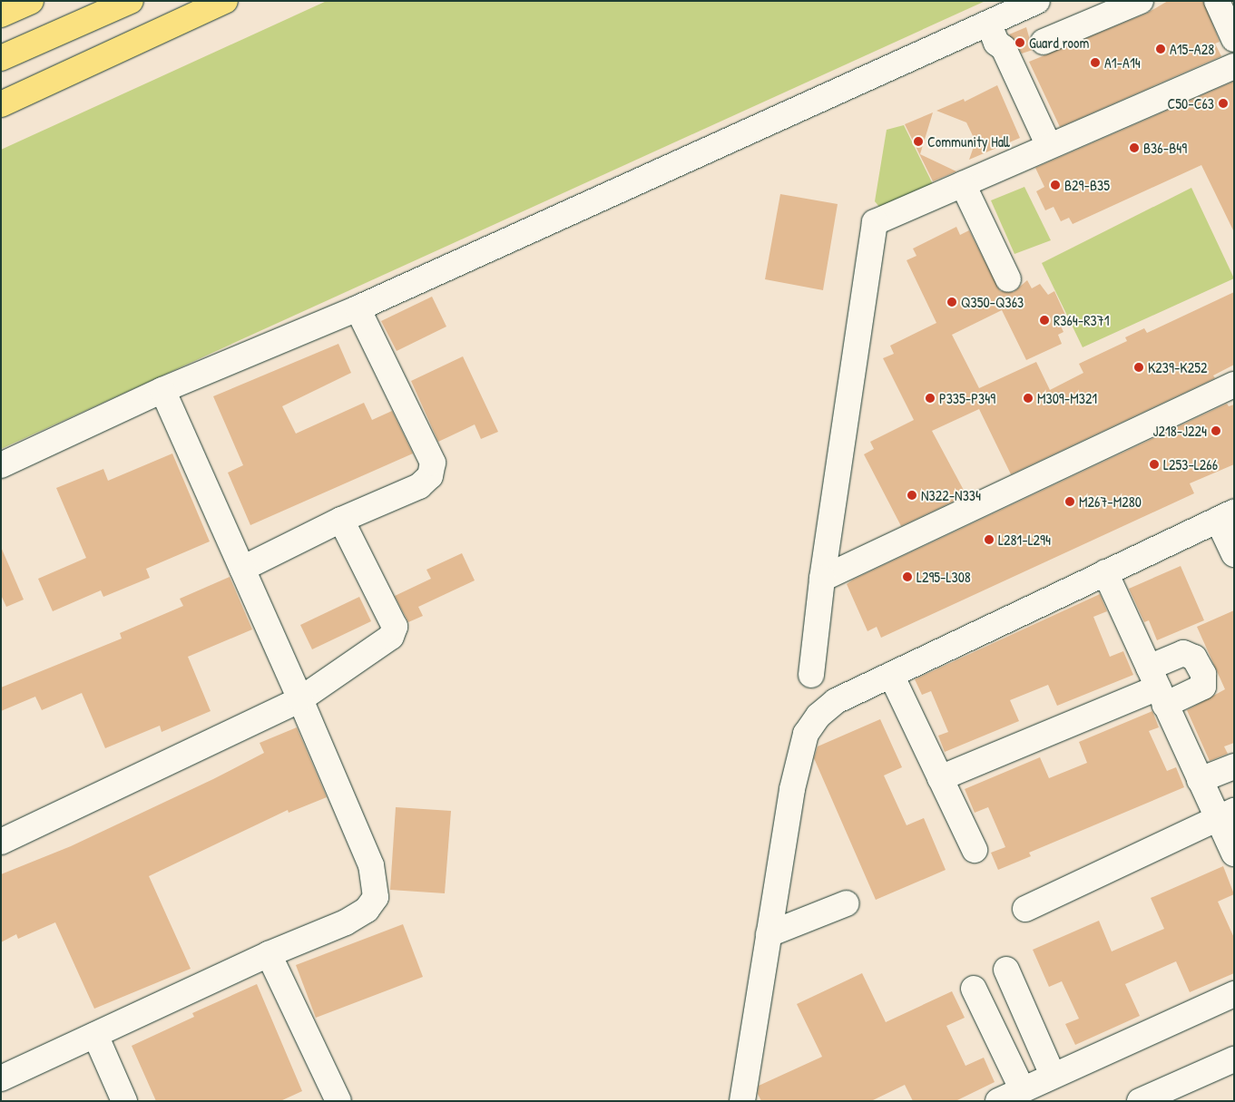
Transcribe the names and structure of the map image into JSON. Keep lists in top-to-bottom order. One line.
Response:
{"places":["Guard room","A15-A28","A1-A14","C50-C63","Community Hall","B36-B49","B29-B35","Q350-Q363","R364-R371","K239-K252","P335-P349","M309-M321","J218-J224","L253-L266","N322-N334","M267-M280","L281-L294","L295-L308"]}
